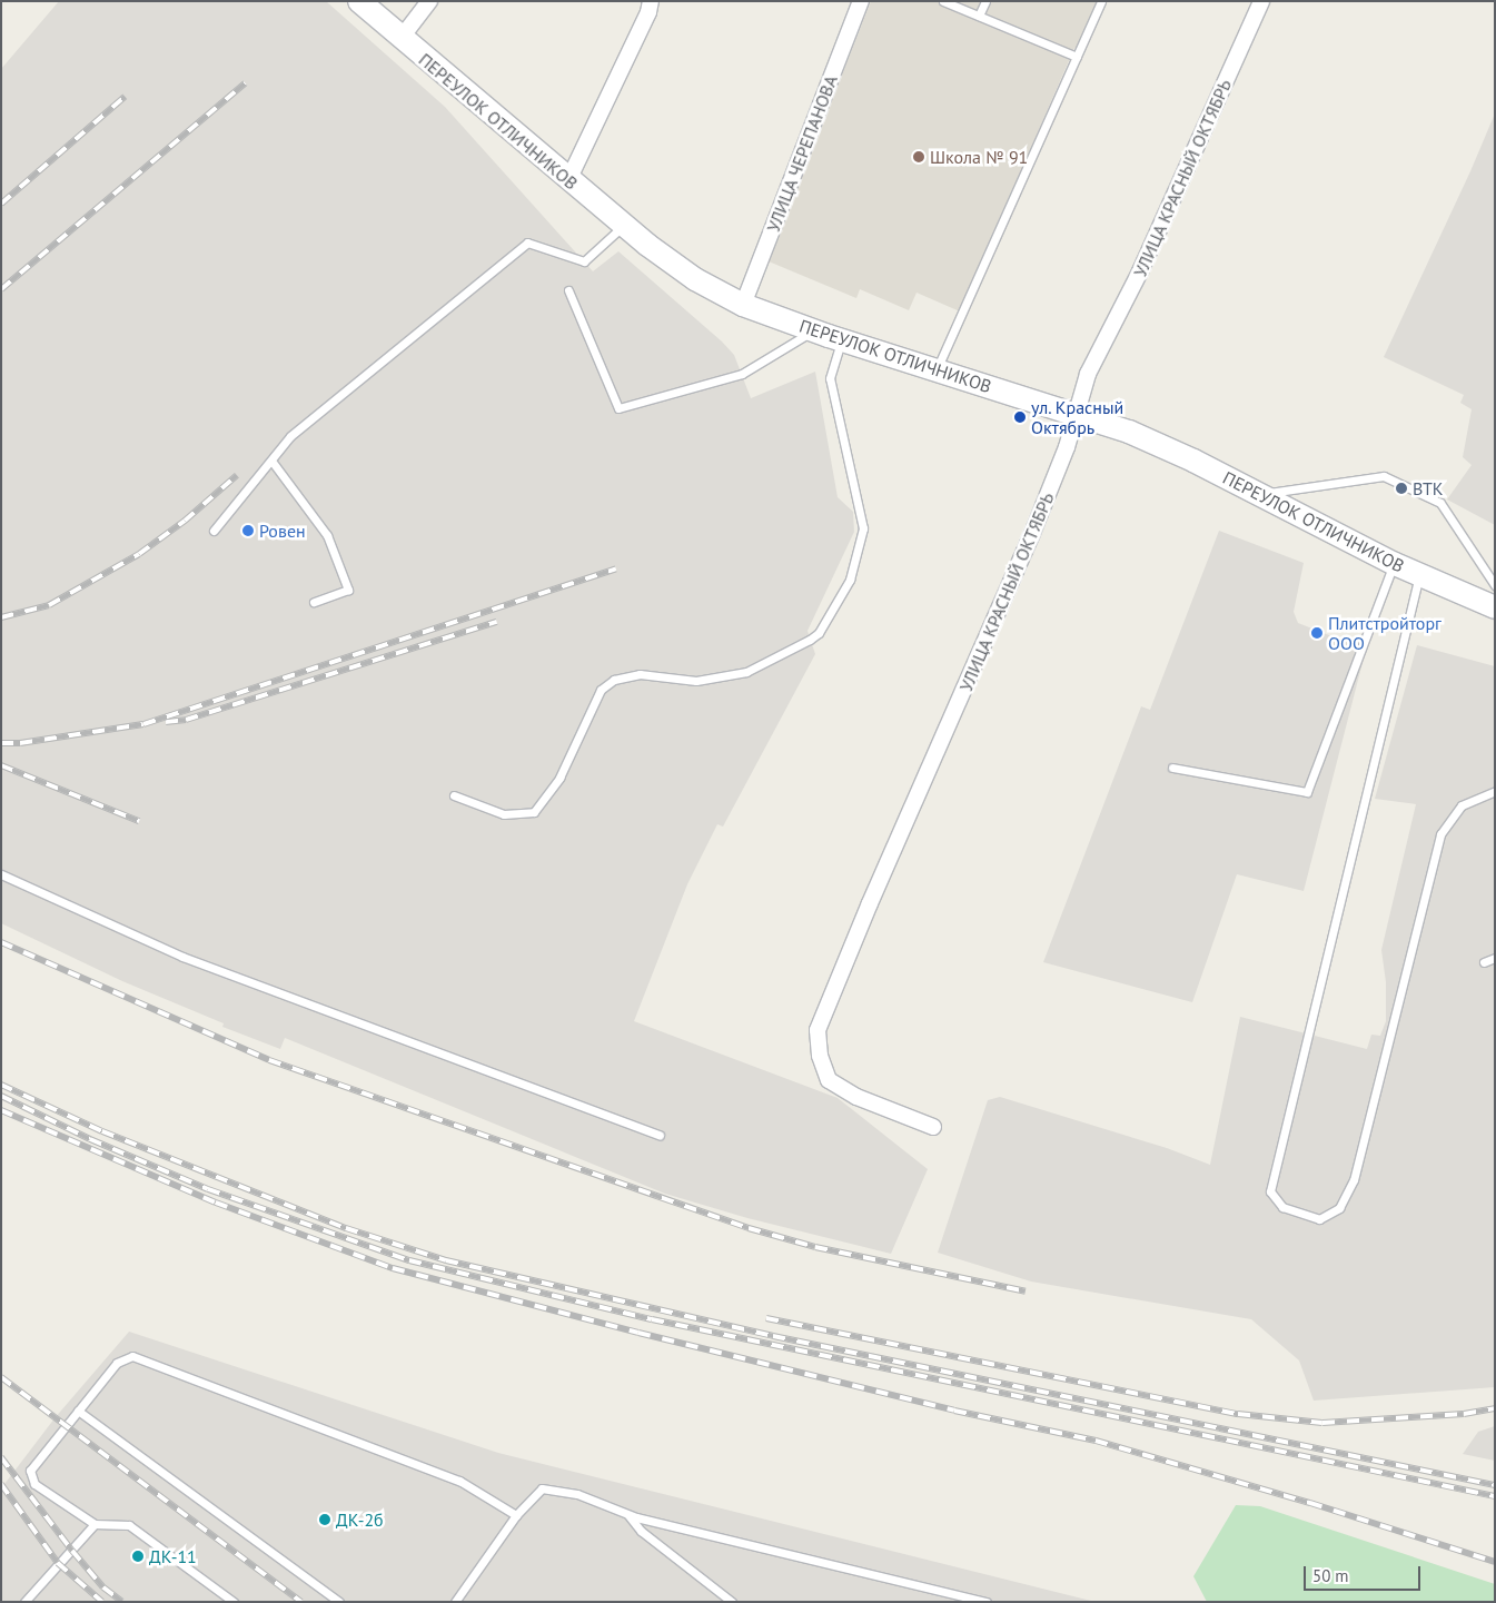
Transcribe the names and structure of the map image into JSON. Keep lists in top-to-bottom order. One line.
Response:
{"streets":{"main road":["ПЕРЕУЛОК ОТЛИЧНИКОВ"],"street":["УЛИЦА ЧЕРЕПАНОВА","УЛИЦА КРАСНЫЙ ОКТЯБРЬ"]},"crossings":[["ПЕРЕУЛОК ОТЛИЧНИКОВ","УЛИЦА ЧЕРЕПАНОВА"],["ПЕРЕУЛОК ОТЛИЧНИКОВ","УЛИЦА КРАСНЫЙ ОКТЯБРЬ"]],"places":["Школа № 91","ул. Красный Октябрь","ВТК","Ровен","Плитстройторг ООО","ДК-2б","ДК-11"],"scale_bar":"50 m"}
